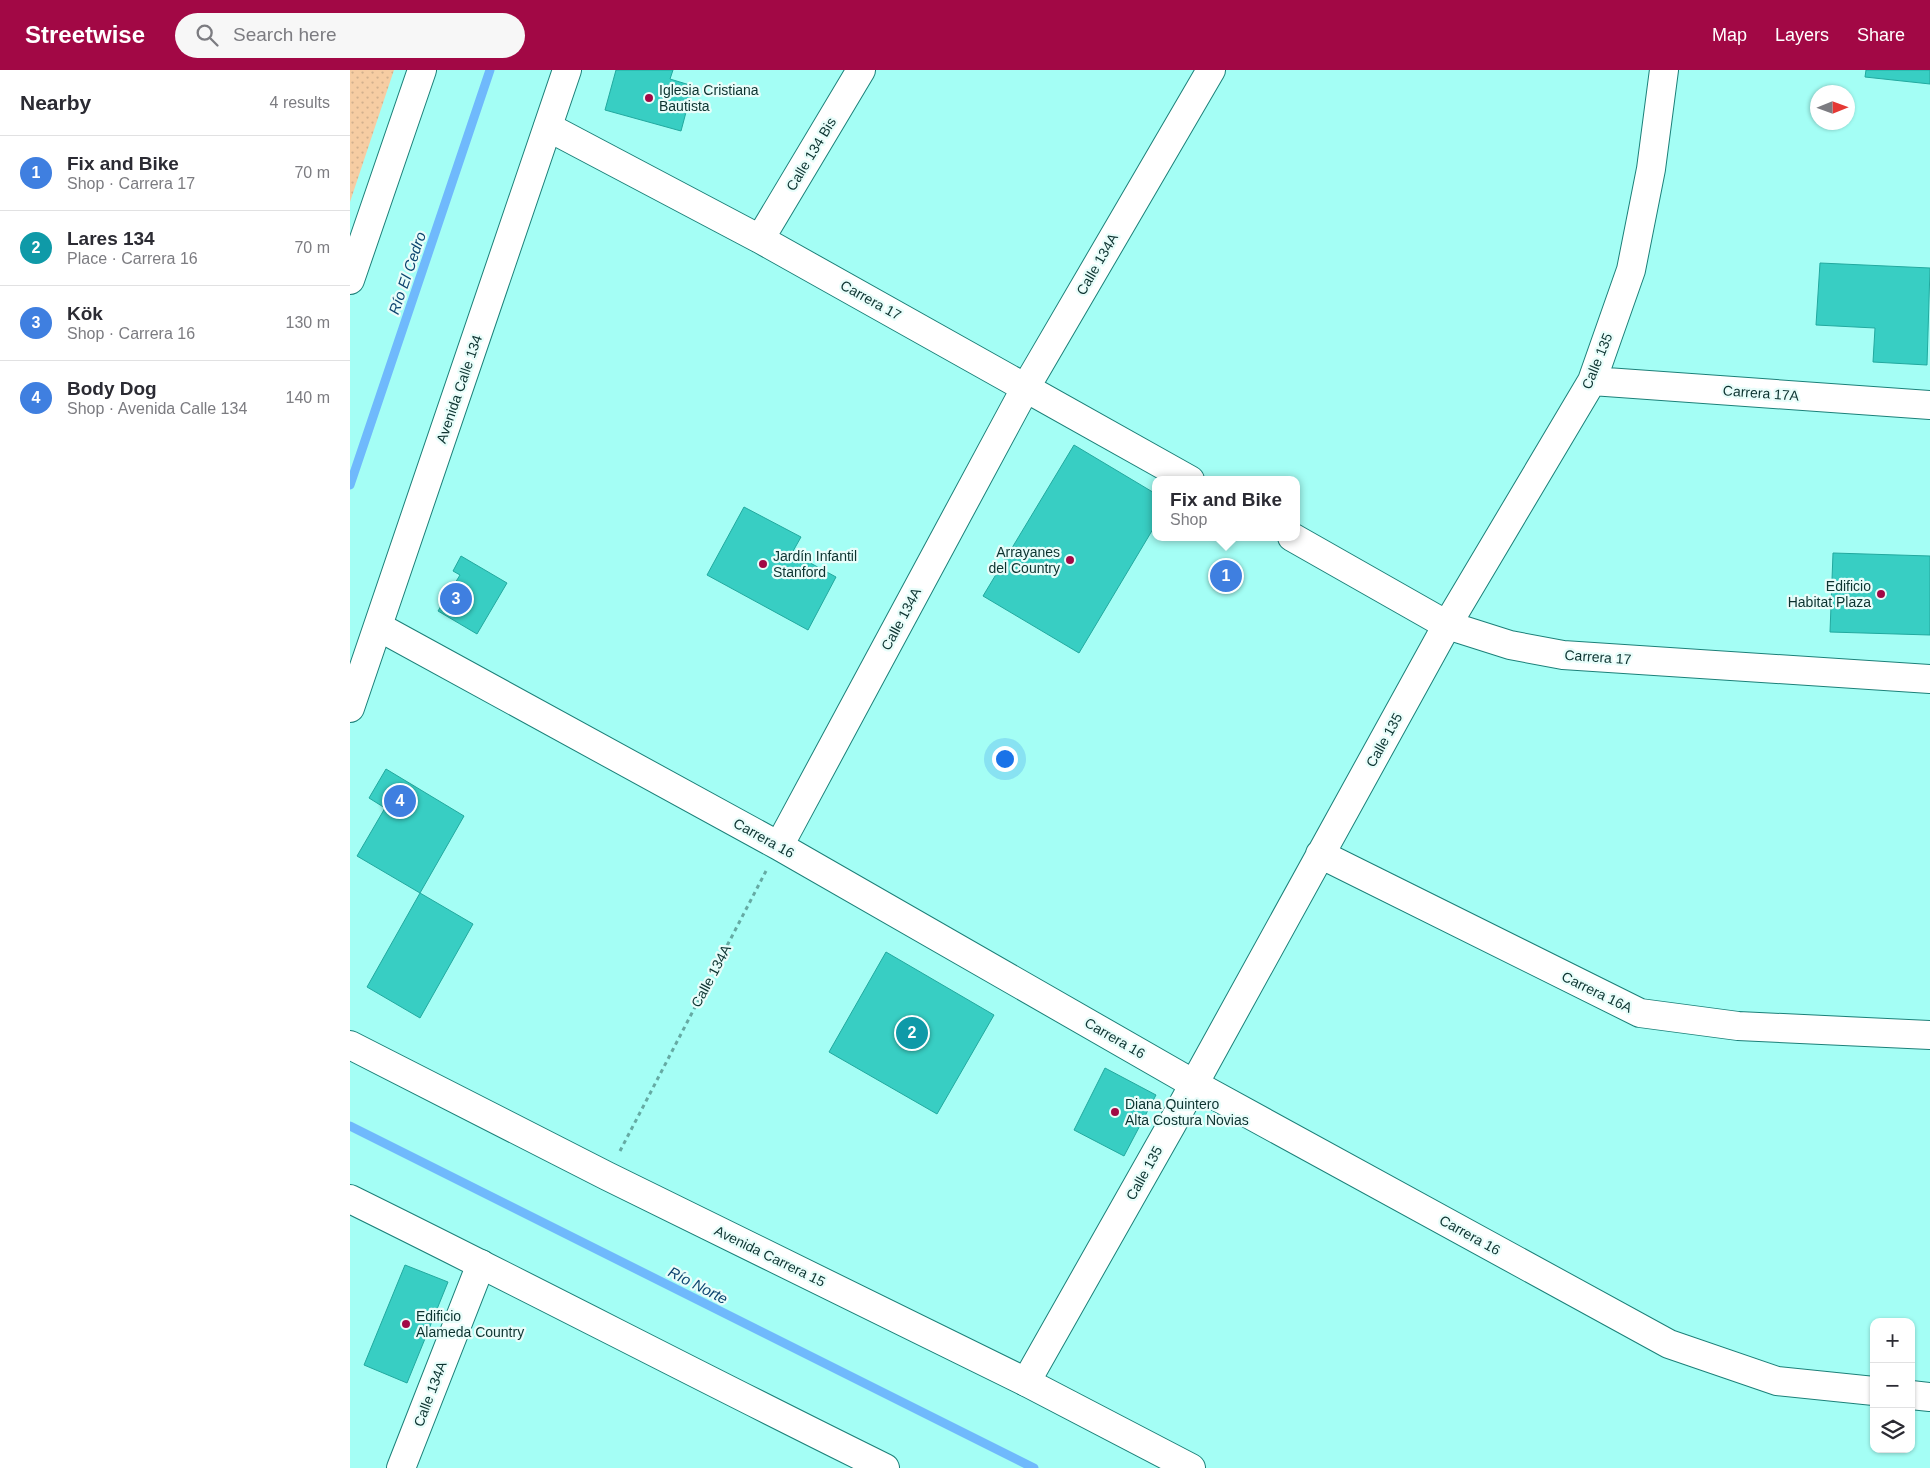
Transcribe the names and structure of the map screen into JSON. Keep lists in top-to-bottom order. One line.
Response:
{"streets":{"street":["Calle 134 Bis","Calle 134A","Carrera 17","Calle 135","Avenida Calle 134","Carrera 17A","Carrera 16","Carrera 16A","Avenida Carrera 15"]},"crossings":[["Calle 134 Bis","Carrera 17"],["Calle 134A","Carrera 17"],["Calle 134A","Carrera 16"],["Calle 134A","Avenida Carrera 15"],["Carrera 17","Calle 135"],["Carrera 17","Avenida Calle 134"],["Calle 135","Carrera 17A"],["Calle 135","Carrera 16"],["Calle 135","Carrera 16A"],["Calle 135","Avenida Carrera 15"],["Avenida Calle 134","Carrera 16"]],"water":["Río El Cedro","Río Norte"],"places":["Iglesia Cristiana Bautista","Arrayanes del Country","Jardín Infantil Stanford","Edificio Habitat Plaza","Diana Quintero Alta Costura Novias","Edificio Alameda Country"],"north":"right","page":{"header":"Streetwise","search":"Search here","nav":["Map","Layers","Share"],"heading":["Nearby","4 results"],"list":[{"mark":"1","name":"Fix and Bike","note":"Shop · Carrera 17","value":"70 m"},{"mark":"2","name":"Lares 134","note":"Place · Carrera 16","value":"70 m"},{"mark":"3","name":"Kök","note":"Shop · Carrera 16","value":"130 m"},{"mark":"4","name":"Body Dog","note":"Shop · Avenida Calle 134","value":"140 m"}],"popup":["Fix and Bike","Shop"],"pins":["1","3","4","2"],"map_buttons":["+","−"]}}
